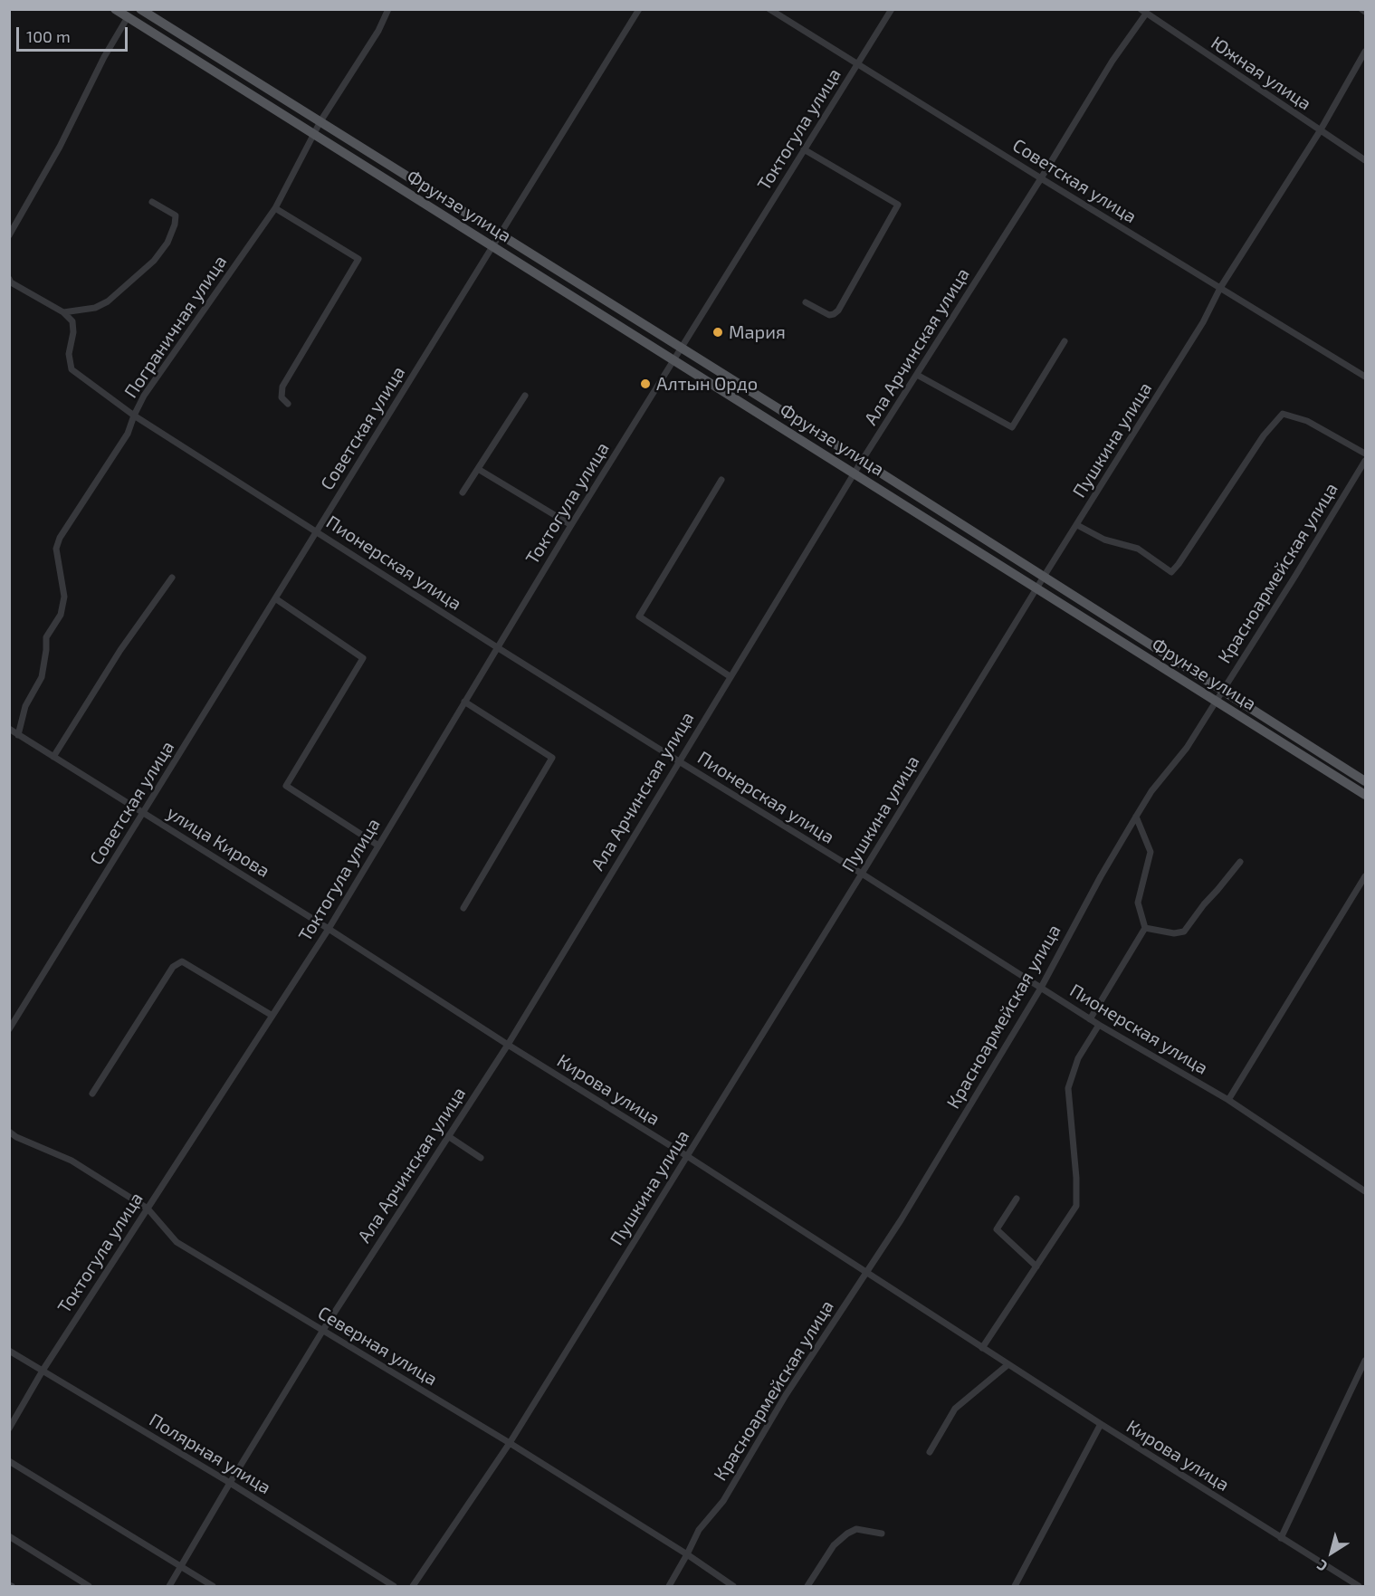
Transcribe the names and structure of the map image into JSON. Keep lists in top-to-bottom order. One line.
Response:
{"streets":{"main road":["Фрунзе улица"],"street":["Южная улица","Токтогула улица","Советская улица","Пограничная улица","Ала Арчинская улица","Пушкина улица","Пионерская улица","Красноармейская улица","улица Кирова","Кирова улица","Северная улица","Полярная улица"]},"crossings":[["Южная улица","Ала Арчинская улица"],["Южная улица","Пушкина улица"],["Токтогула улица","Советская улица"],["Токтогула улица","Фрунзе улица"],["Токтогула улица","Пионерская улица"],["Токтогула улица","улица Кирова"],["Токтогула улица","Кирова улица"],["Токтогула улица","Северная улица"],["Токтогула улица","Полярная улица"],["Советская улица","Фрунзе улица"],["Советская улица","Ала Арчинская улица"],["Советская улица","Пушкина улица"],["Советская улица","Пионерская улица"],["Советская улица","улица Кирова"],["Фрунзе улица","Пограничная улица"],["Фрунзе улица","Ала Арчинская улица"],["Фрунзе улица","Пушкина улица"],["Фрунзе улица","Красноармейская улица"],["Пограничная улица","Пионерская улица"],["Пограничная улица","улица Кирова"],["Ала Арчинская улица","Пионерская улица"],["Ала Арчинская улица","Кирова улица"],["Ала Арчинская улица","Северная улица"],["Ала Арчинская улица","Полярная улица"],["Пушкина улица","Пионерская улица"],["Пушкина улица","Кирова улица"],["Пушкина улица","Северная улица"],["Пионерская улица","Красноармейская улица"],["Красноармейская улица","Кирова улица"],["Красноармейская улица","Северная улица"],["улица Кирова","Кирова улица"]],"places":["Мария","Алтын Ордо"],"scale_bar":"100 m","north":"bottom left"}
